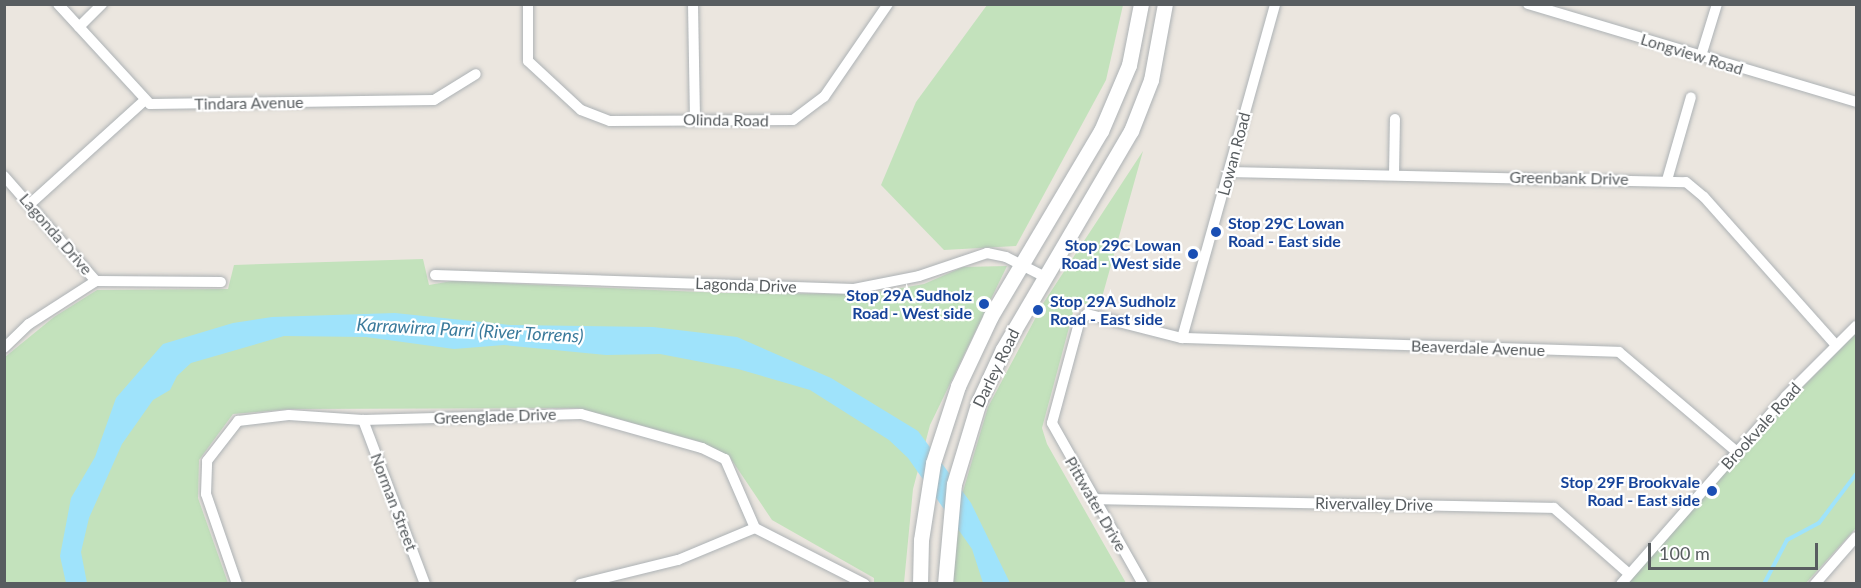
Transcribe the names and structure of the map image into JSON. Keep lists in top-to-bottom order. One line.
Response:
{"streets":{"main road":["Darley Road"],"street":["Longview Road","Tindara Avenue","Olinda Road","Lowan Road","Greenbank Drive","Lagonda Drive","Beaverdale Avenue","Greenglade Drive","Brookvale Road","Norman Street","Pittwater Drive","Rivervalley Drive"]},"crossings":[["Lowan Road","Greenbank Drive"],["Lowan Road","Beaverdale Avenue"],["Greenbank Drive","Brookvale Road"],["Lagonda Drive","Darley Road"],["Beaverdale Avenue","Brookvale Road"],["Beaverdale Avenue","Pittwater Drive"],["Greenglade Drive","Norman Street"],["Brookvale Road","Rivervalley Drive"],["Pittwater Drive","Rivervalley Drive"]],"water":["Karrawirra Parri (River Torrens)"],"places":["Stop 29C Lowan Road - East side","Stop 29C Lowan Road - West side","Stop 29A Sudholz Road - West side","Stop 29A Sudholz Road - East side","Stop 29F Brookvale Road - East side"],"scale_bar":"100 m"}
